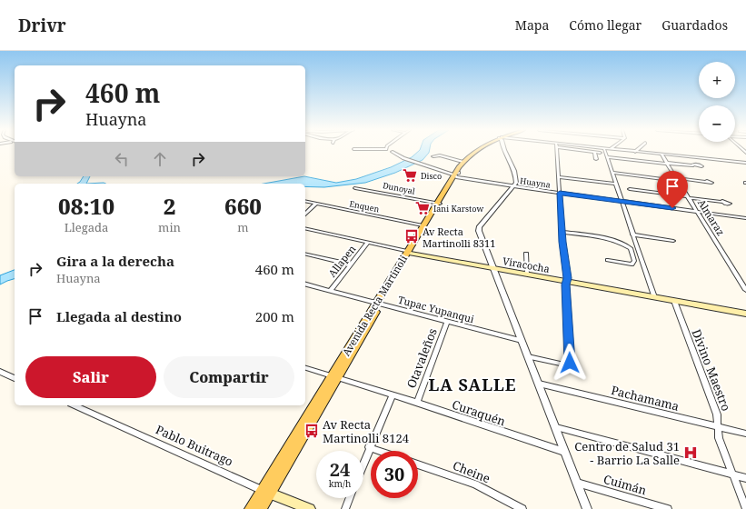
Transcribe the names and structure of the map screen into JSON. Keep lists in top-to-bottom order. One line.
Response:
{"streets":{"main road":["Viracocha","Avenida Recta Martinoli","Pablo Buitrago"],"street":["Huayna","Dunoyal","Enquen","Almaraz","Allapen","Tupac Yupanqui","Otavaleños","Divino Maestro","Pachamama","Curaquén","Cheine","Cuimán"]},"crossings":[["Huayna","Almaraz"],["Huayna","Avenida Recta Martinoli"],["Dunoyal","Avenida Recta Martinoli"],["Enquen","Avenida Recta Martinoli"],["Allapen","Viracocha"],["Allapen","Tupac Yupanqui"],["Viracocha","Avenida Recta Martinoli"],["Viracocha","Divino Maestro"],["Avenida Recta Martinoli","Tupac Yupanqui"],["Avenida Recta Martinoli","Curaquén"],["Avenida Recta Martinoli","Pablo Buitrago"],["Tupac Yupanqui","Otavaleños"],["Otavaleños","Curaquén"],["Divino Maestro","Pachamama"]],"districts":["LA SALLE"],"places":{"supermarket":["Disco","Iani Karstow"],"bus stop":["Av Recta Martinolli 8311","Av Recta Martinolli 8124"],"hospital":["Centro de Salud 31 - Barrio La Salle"]},"page":{"header":"Drivr","nav":["Mapa","Cómo llegar","Guardados"],"map_buttons":["+","−"],"turn":["460 m","Huayna"],"eta":["08:10","Llegada","2","min","660","m"],"list":[{"name":"Gira a la derecha","note":"Huayna","value":"460 m"},{"name":"Llegada al destino","value":"200 m"}],"buttons":["Salir","Compartir"],"speed":"24 km/h","limit":"30"}}
